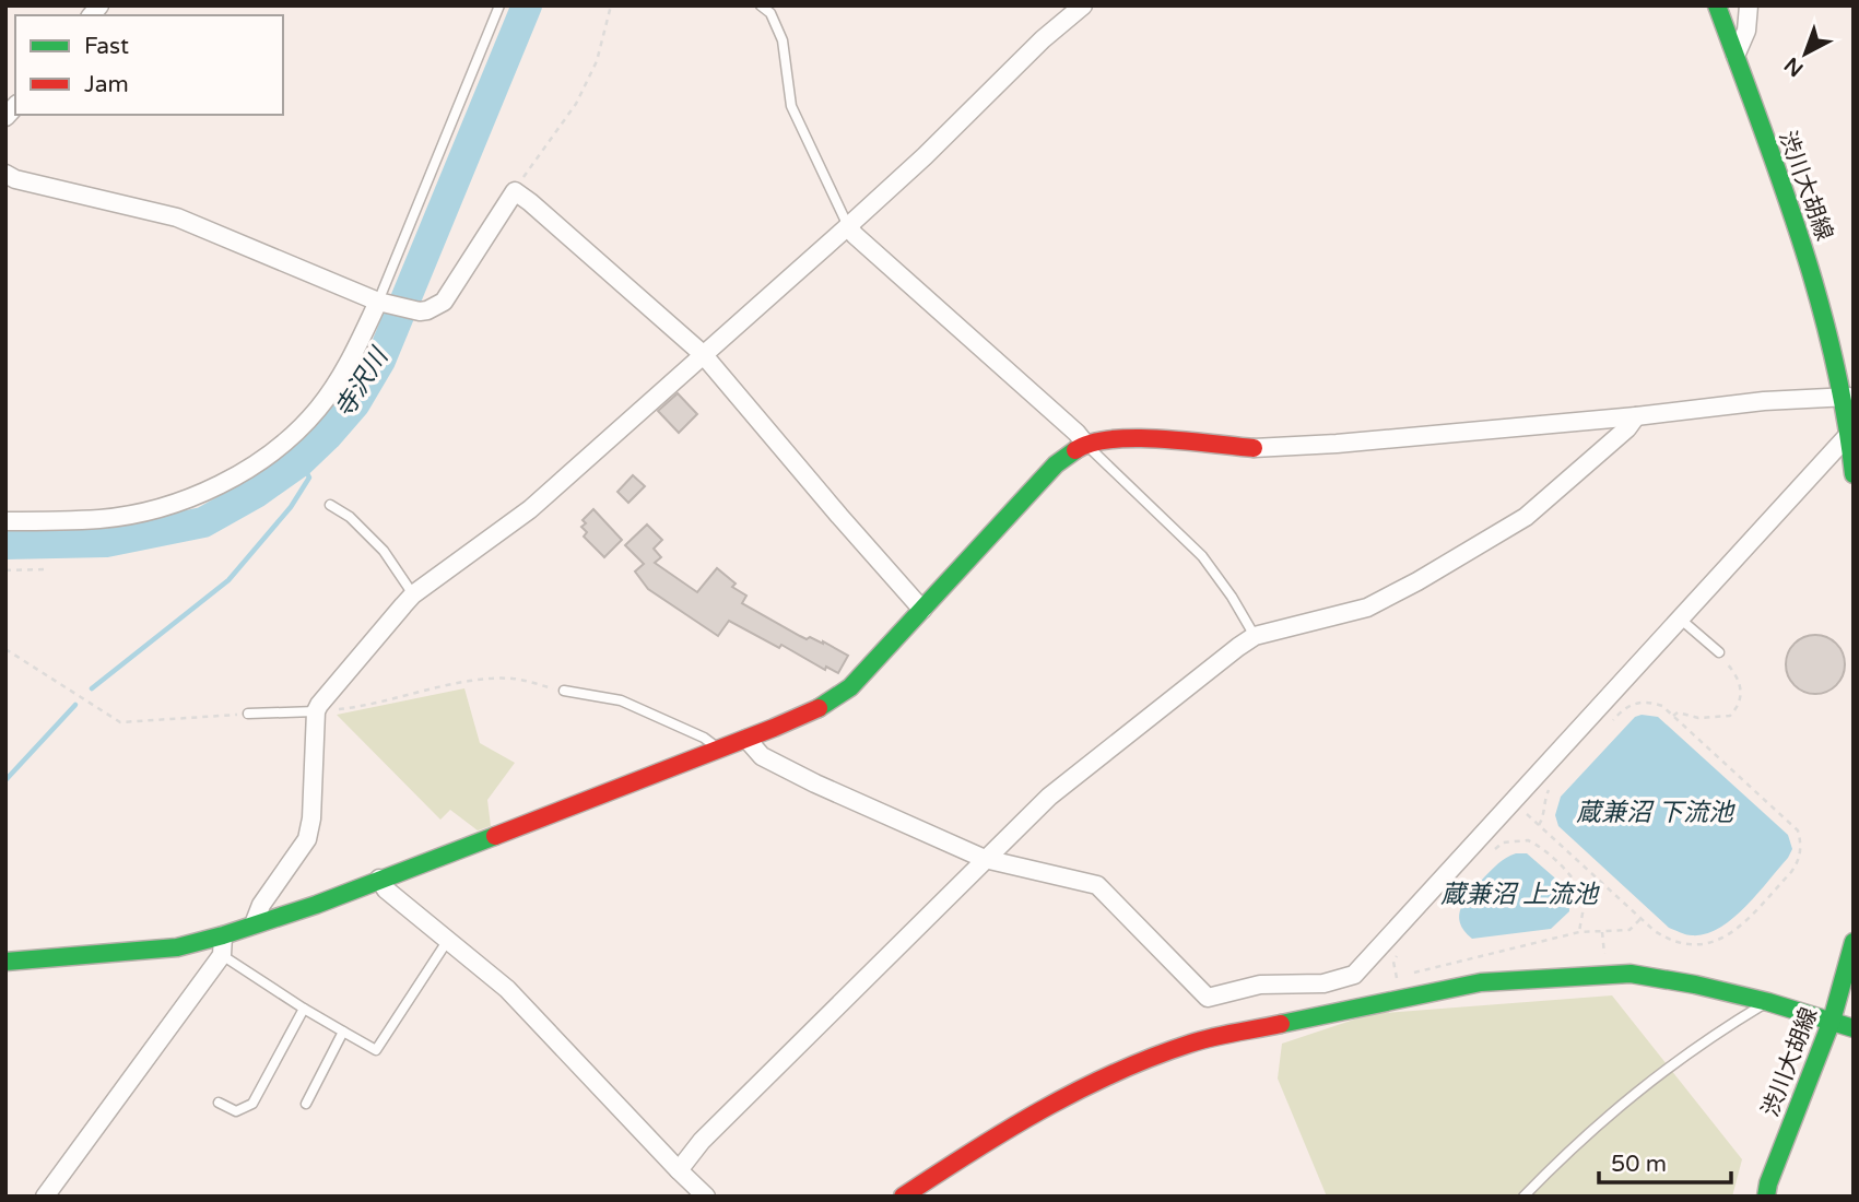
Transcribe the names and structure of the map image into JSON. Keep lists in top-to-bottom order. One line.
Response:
{"streets":{"street":["渋川大胡線"]},"water":["寺沢川","蔵兼沼 下流池","蔵兼沼 上流池"],"legend":["Fast","Jam"],"scale_bar":"50 m","north":"bottom left"}
